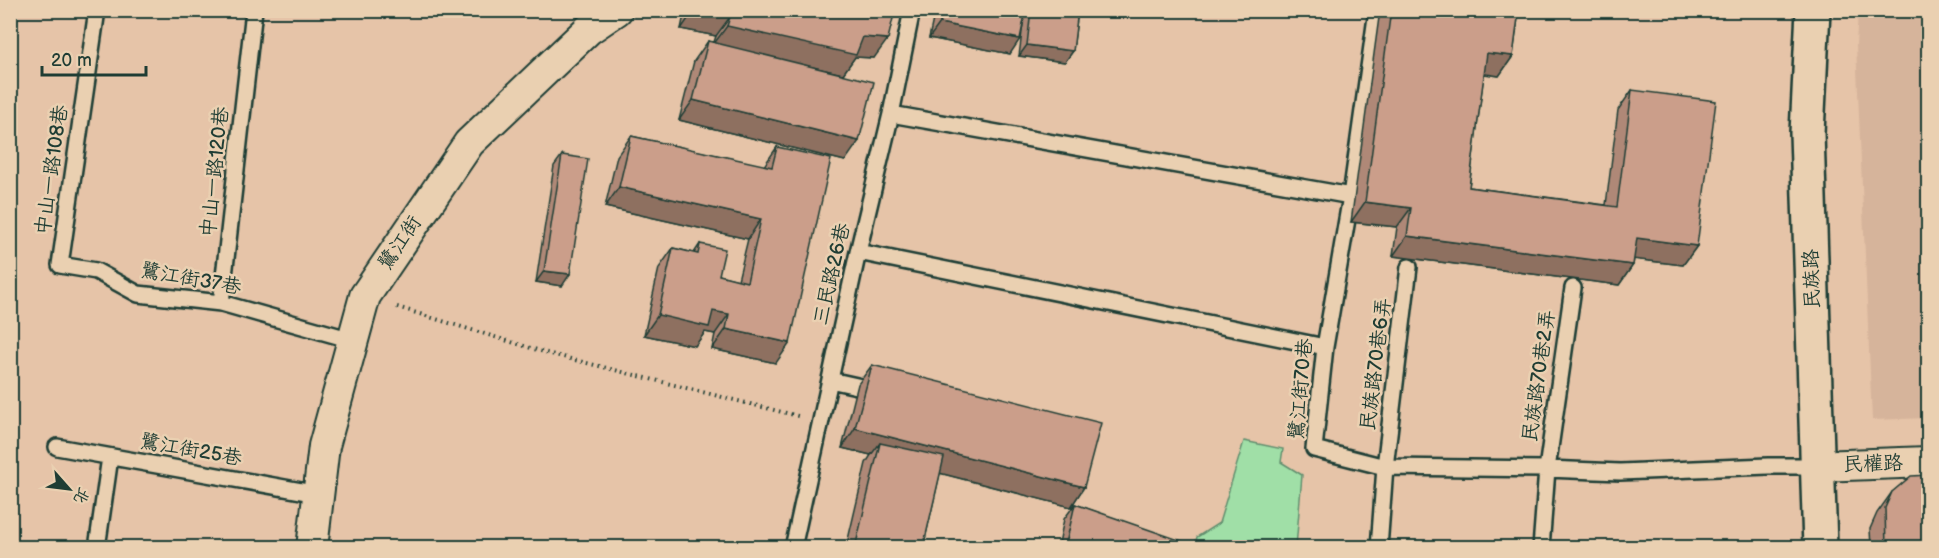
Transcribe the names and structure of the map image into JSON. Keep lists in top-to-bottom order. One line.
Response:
{"streets":{"street":["鷺江街","民族路","民權路"],"lane":["中山一路108巷","中山一路120巷","三民路26巷","鷺江街37巷","民族路70巷6弄","民族路70巷2弄","鷺江街70巷","鷺江街25巷"]},"crossings":[["中山一路108巷","鷺江街37巷"],["中山一路120巷","鷺江街37巷"],["鷺江街","鷺江街37巷"],["鷺江街","鷺江街25巷"],["民族路","鷺江街70巷"],["民族路","民權路"],["民族路70巷6弄","鷺江街70巷"],["民族路70巷2弄","鷺江街70巷"],["鷺江街70巷","民權路"]],"scale_bar":"20 m","north":"bottom right"}
